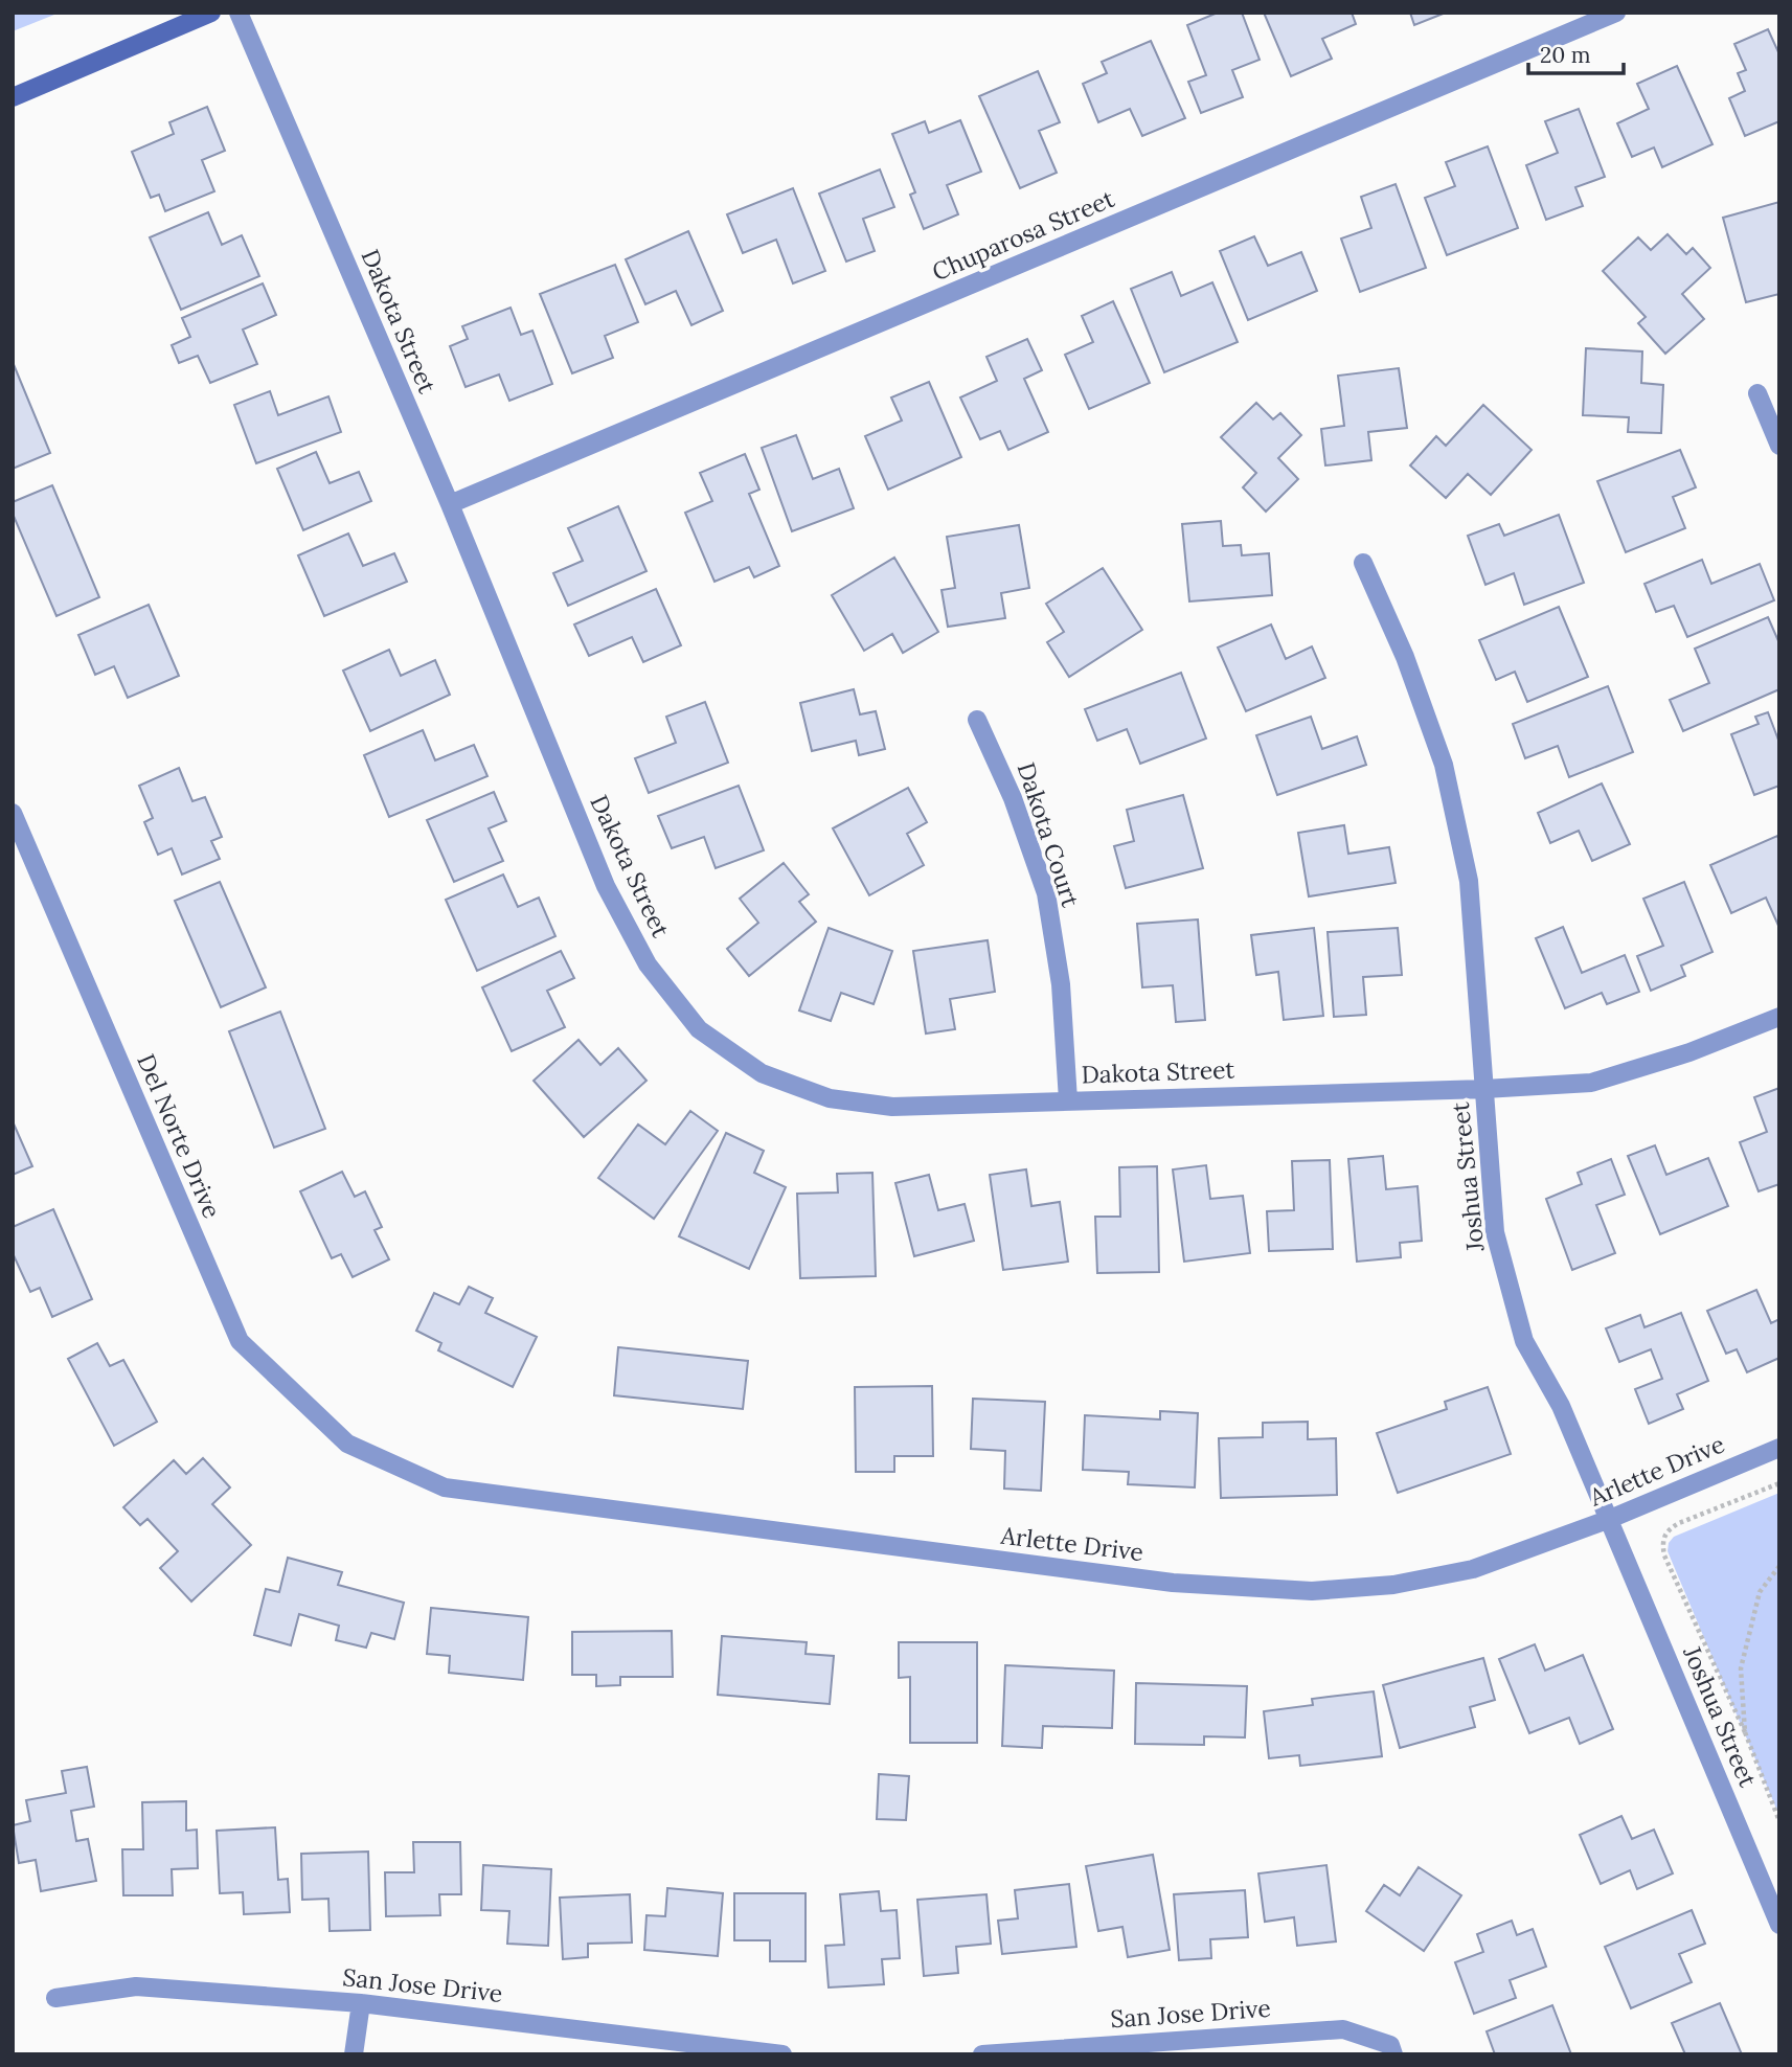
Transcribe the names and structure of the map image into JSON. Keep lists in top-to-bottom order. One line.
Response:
{"streets":{"street":["Chuparosa Street","Dakota Street","Dakota Court","Del Norte Drive","Joshua Street","Arlette Drive","San Jose Drive"]},"crossings":[["Chuparosa Street","Dakota Street"],["Dakota Street","Dakota Court"],["Dakota Street","Joshua Street"],["Del Norte Drive","Arlette Drive"],["Joshua Street","Arlette Drive"]],"scale_bar":"20 m"}
